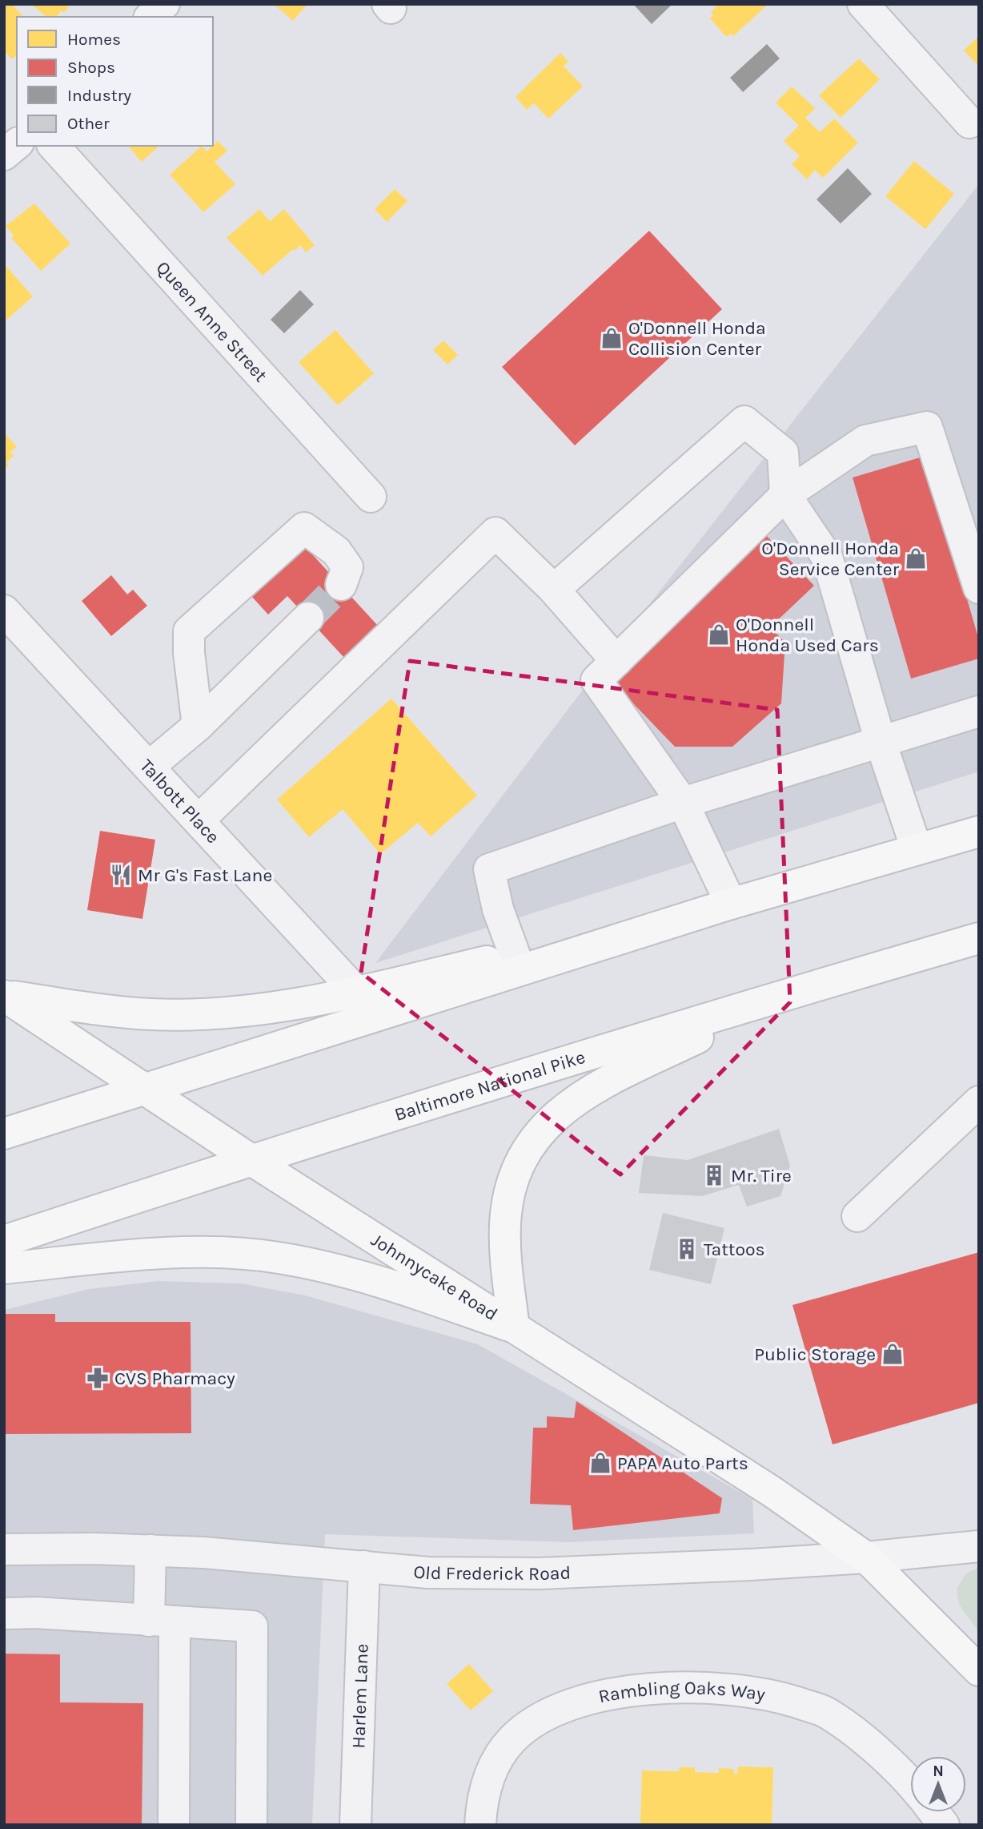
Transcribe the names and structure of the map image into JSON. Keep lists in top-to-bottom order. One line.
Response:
{"streets":{"main road":["Baltimore National Pike","Johnnycake Road"],"street":["Queen Anne Street","Talbott Place","Old Frederick Road","Harlem Lane","Rambling Oaks Way"]},"crossings":[["Baltimore National Pike","Johnnycake Road"],["Johnnycake Road","Old Frederick Road"],["Old Frederick Road","Harlem Lane"]],"places":{"shop":["O'Donnell Honda Collision Center","O'Donnell Honda Service Center","O'Donnell Honda Used Cars","Public Storage","PAPA Auto Parts"],"restaurant":["Mr G's Fast Lane"],"building":["Mr. Tire","Tattoos"],"pharmacy":["CVS Pharmacy"]},"legend":["Homes","Shops","Industry","Other"],"north":"top"}
